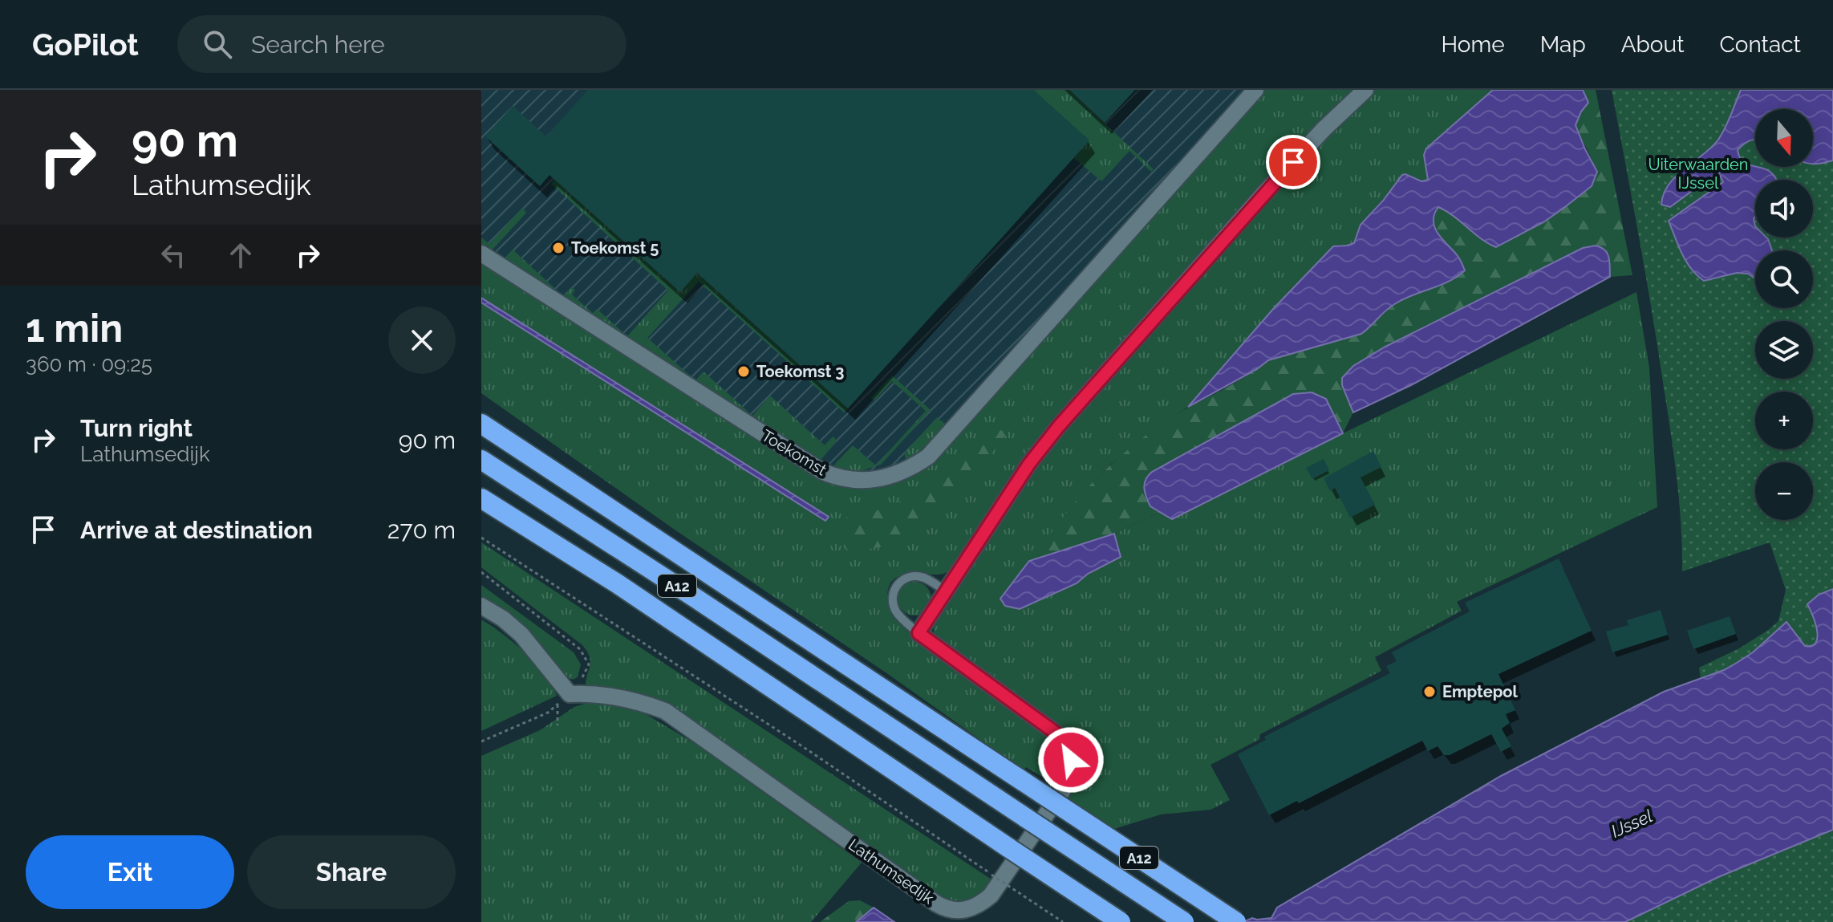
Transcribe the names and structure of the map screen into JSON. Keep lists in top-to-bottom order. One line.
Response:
{"streets":{"highway":["A12"],"street":["Toekomst","Lathumsedijk"]},"water":["IJssel"],"parks":["Uiterwaarden IJssel"],"places":["Toekomst 5","Toekomst 3","Emptepol"],"north":"bottom","page":{"header":"GoPilot","search":"Search here","nav":["Home","Map","About","Contact"],"turn":["90 m","Lathumsedijk"],"map_buttons":["+","−"],"heading":["1 min","360 m · 09:25"],"list":[{"name":"Turn right","note":"Lathumsedijk","value":"90 m"},{"name":"Arrive at destination","value":"270 m"}],"buttons":["Exit","Share"]}}
